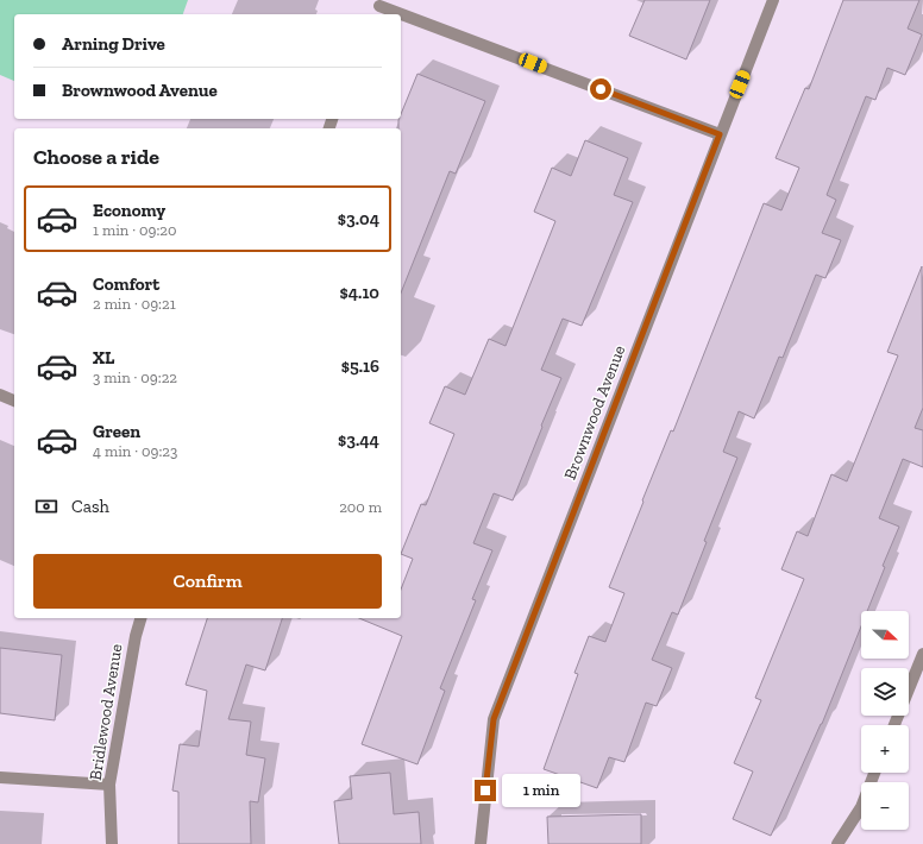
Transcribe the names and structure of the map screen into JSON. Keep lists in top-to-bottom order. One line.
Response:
{"streets":{"street":["Brownwood Avenue","Bridlewood Avenue"]},"north":"right","page":{"banner":["Arning Drive","Brownwood Avenue"],"heading":"Choose a ride","list":[{"name":"Economy","note":"1 min · 09:20","value":"$3.04"},{"name":"Comfort","note":"2 min · 09:21","value":"$4.10"},{"name":"XL","note":"3 min · 09:22","value":"$5.16"},{"name":"Green","note":"4 min · 09:23","value":"$3.44"}],"pay":["Cash","200 m"],"buttons":"Confirm","map_buttons":["+","−"],"bubble":"1 min"}}
